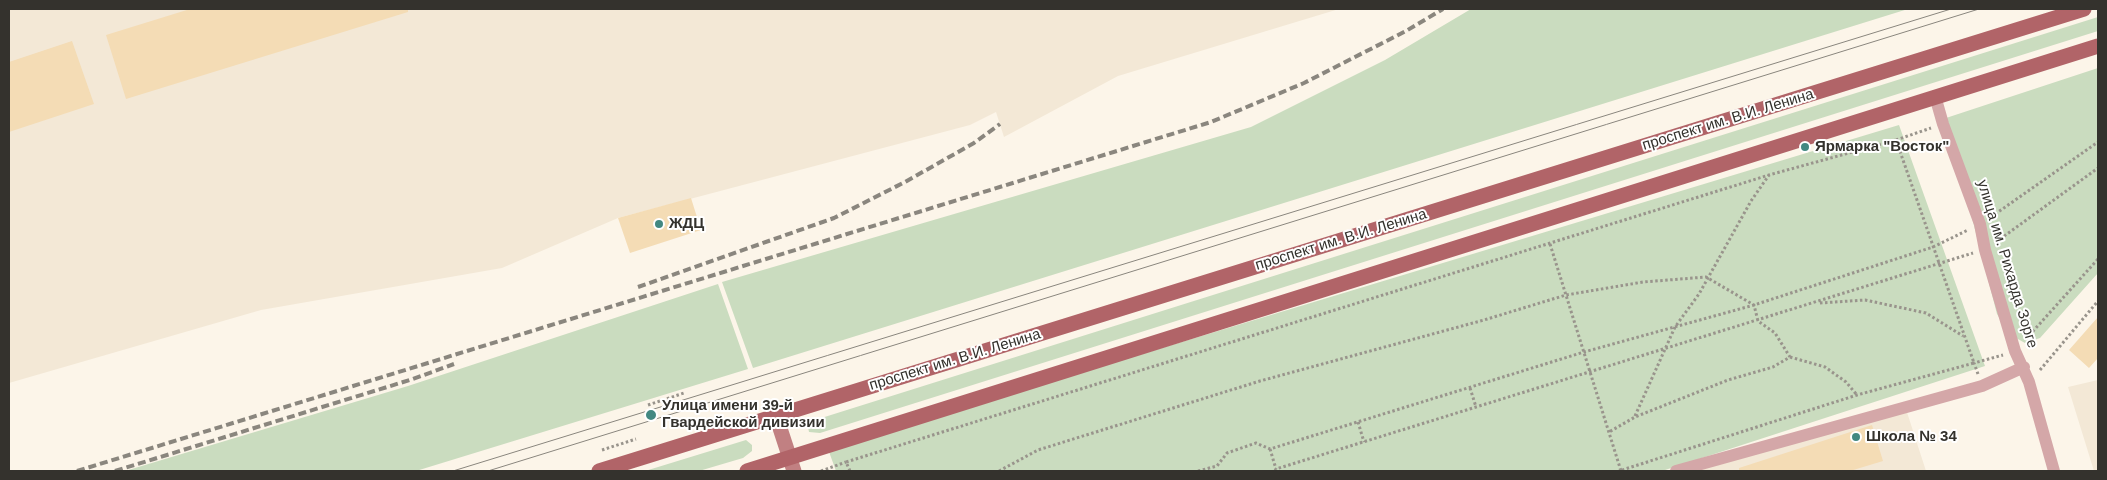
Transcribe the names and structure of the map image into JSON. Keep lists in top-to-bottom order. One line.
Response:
{"streets":{"main road":["проспект им. В.И. Ленина"],"street":["улица им. Рихарда Зорге"]},"places":["Ярмарка \"Восток\"","ЖДЦ","Улица имени 39-й Гвардейской дивизии","Школа № 34"]}
